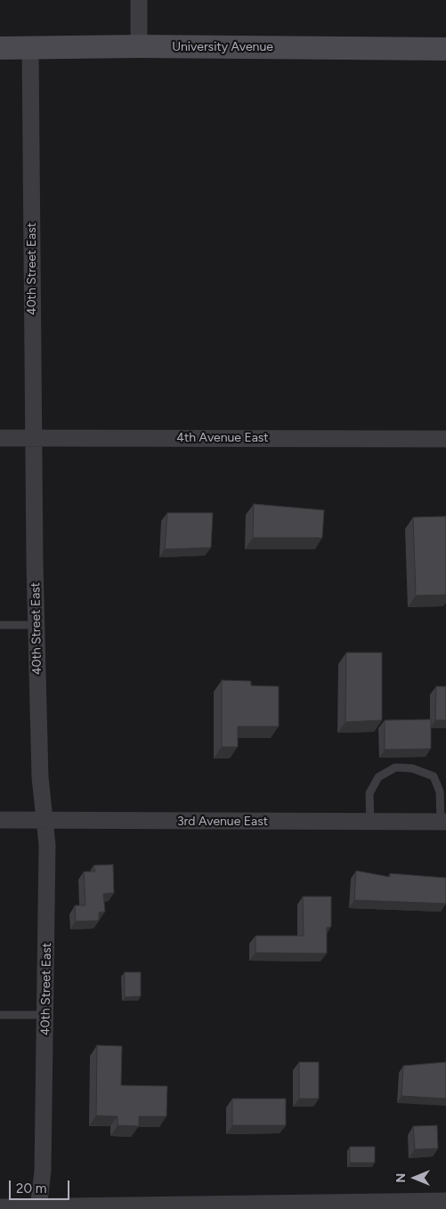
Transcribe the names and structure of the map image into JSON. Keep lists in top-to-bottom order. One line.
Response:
{"streets":{"street":["University Avenue","40th Street East","4th Avenue East","3rd Avenue East"]},"crossings":[["University Avenue","40th Street East"],["40th Street East","4th Avenue East"],["40th Street East","3rd Avenue East"]],"scale_bar":"20 m","north":"left"}
